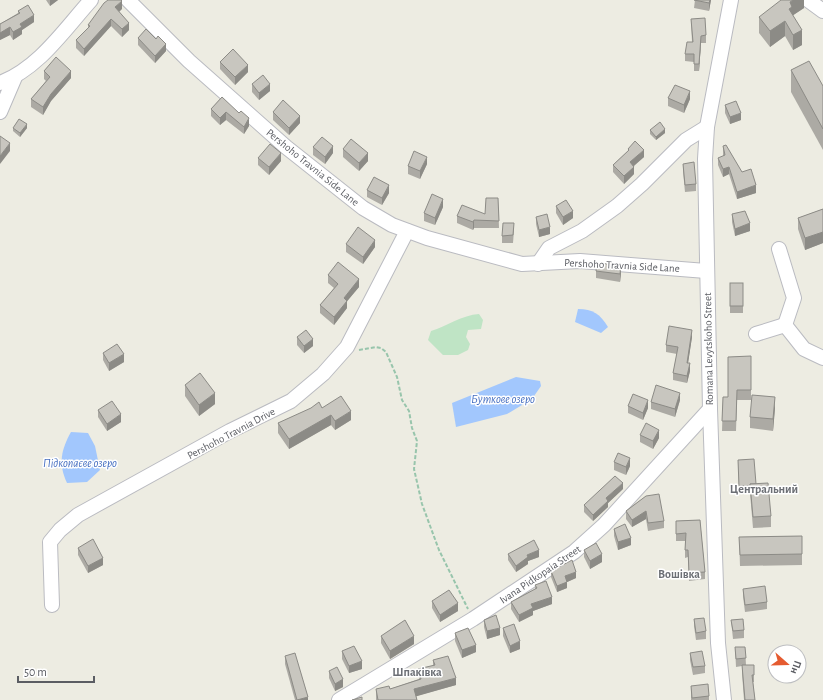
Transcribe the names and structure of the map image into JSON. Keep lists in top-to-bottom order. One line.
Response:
{"streets":{"street":["Pershoho Travnia Side Lane","Romana Levytskoho Street","Pershoho Travnia Drive","Ivana Pidkopaia Street"]},"crossings":[["Pershoho Travnia Side Lane","Romana Levytskoho Street"],["Pershoho Travnia Side Lane","Pershoho Travnia Drive"],["Romana Levytskoho Street","Ivana Pidkopaia Street"]],"districts":["Центральний","Вошівка","Шпаківка"],"water":["Буткове озеро","Підкопаєве озеро"],"scale_bar":"50 m","north":"right"}
